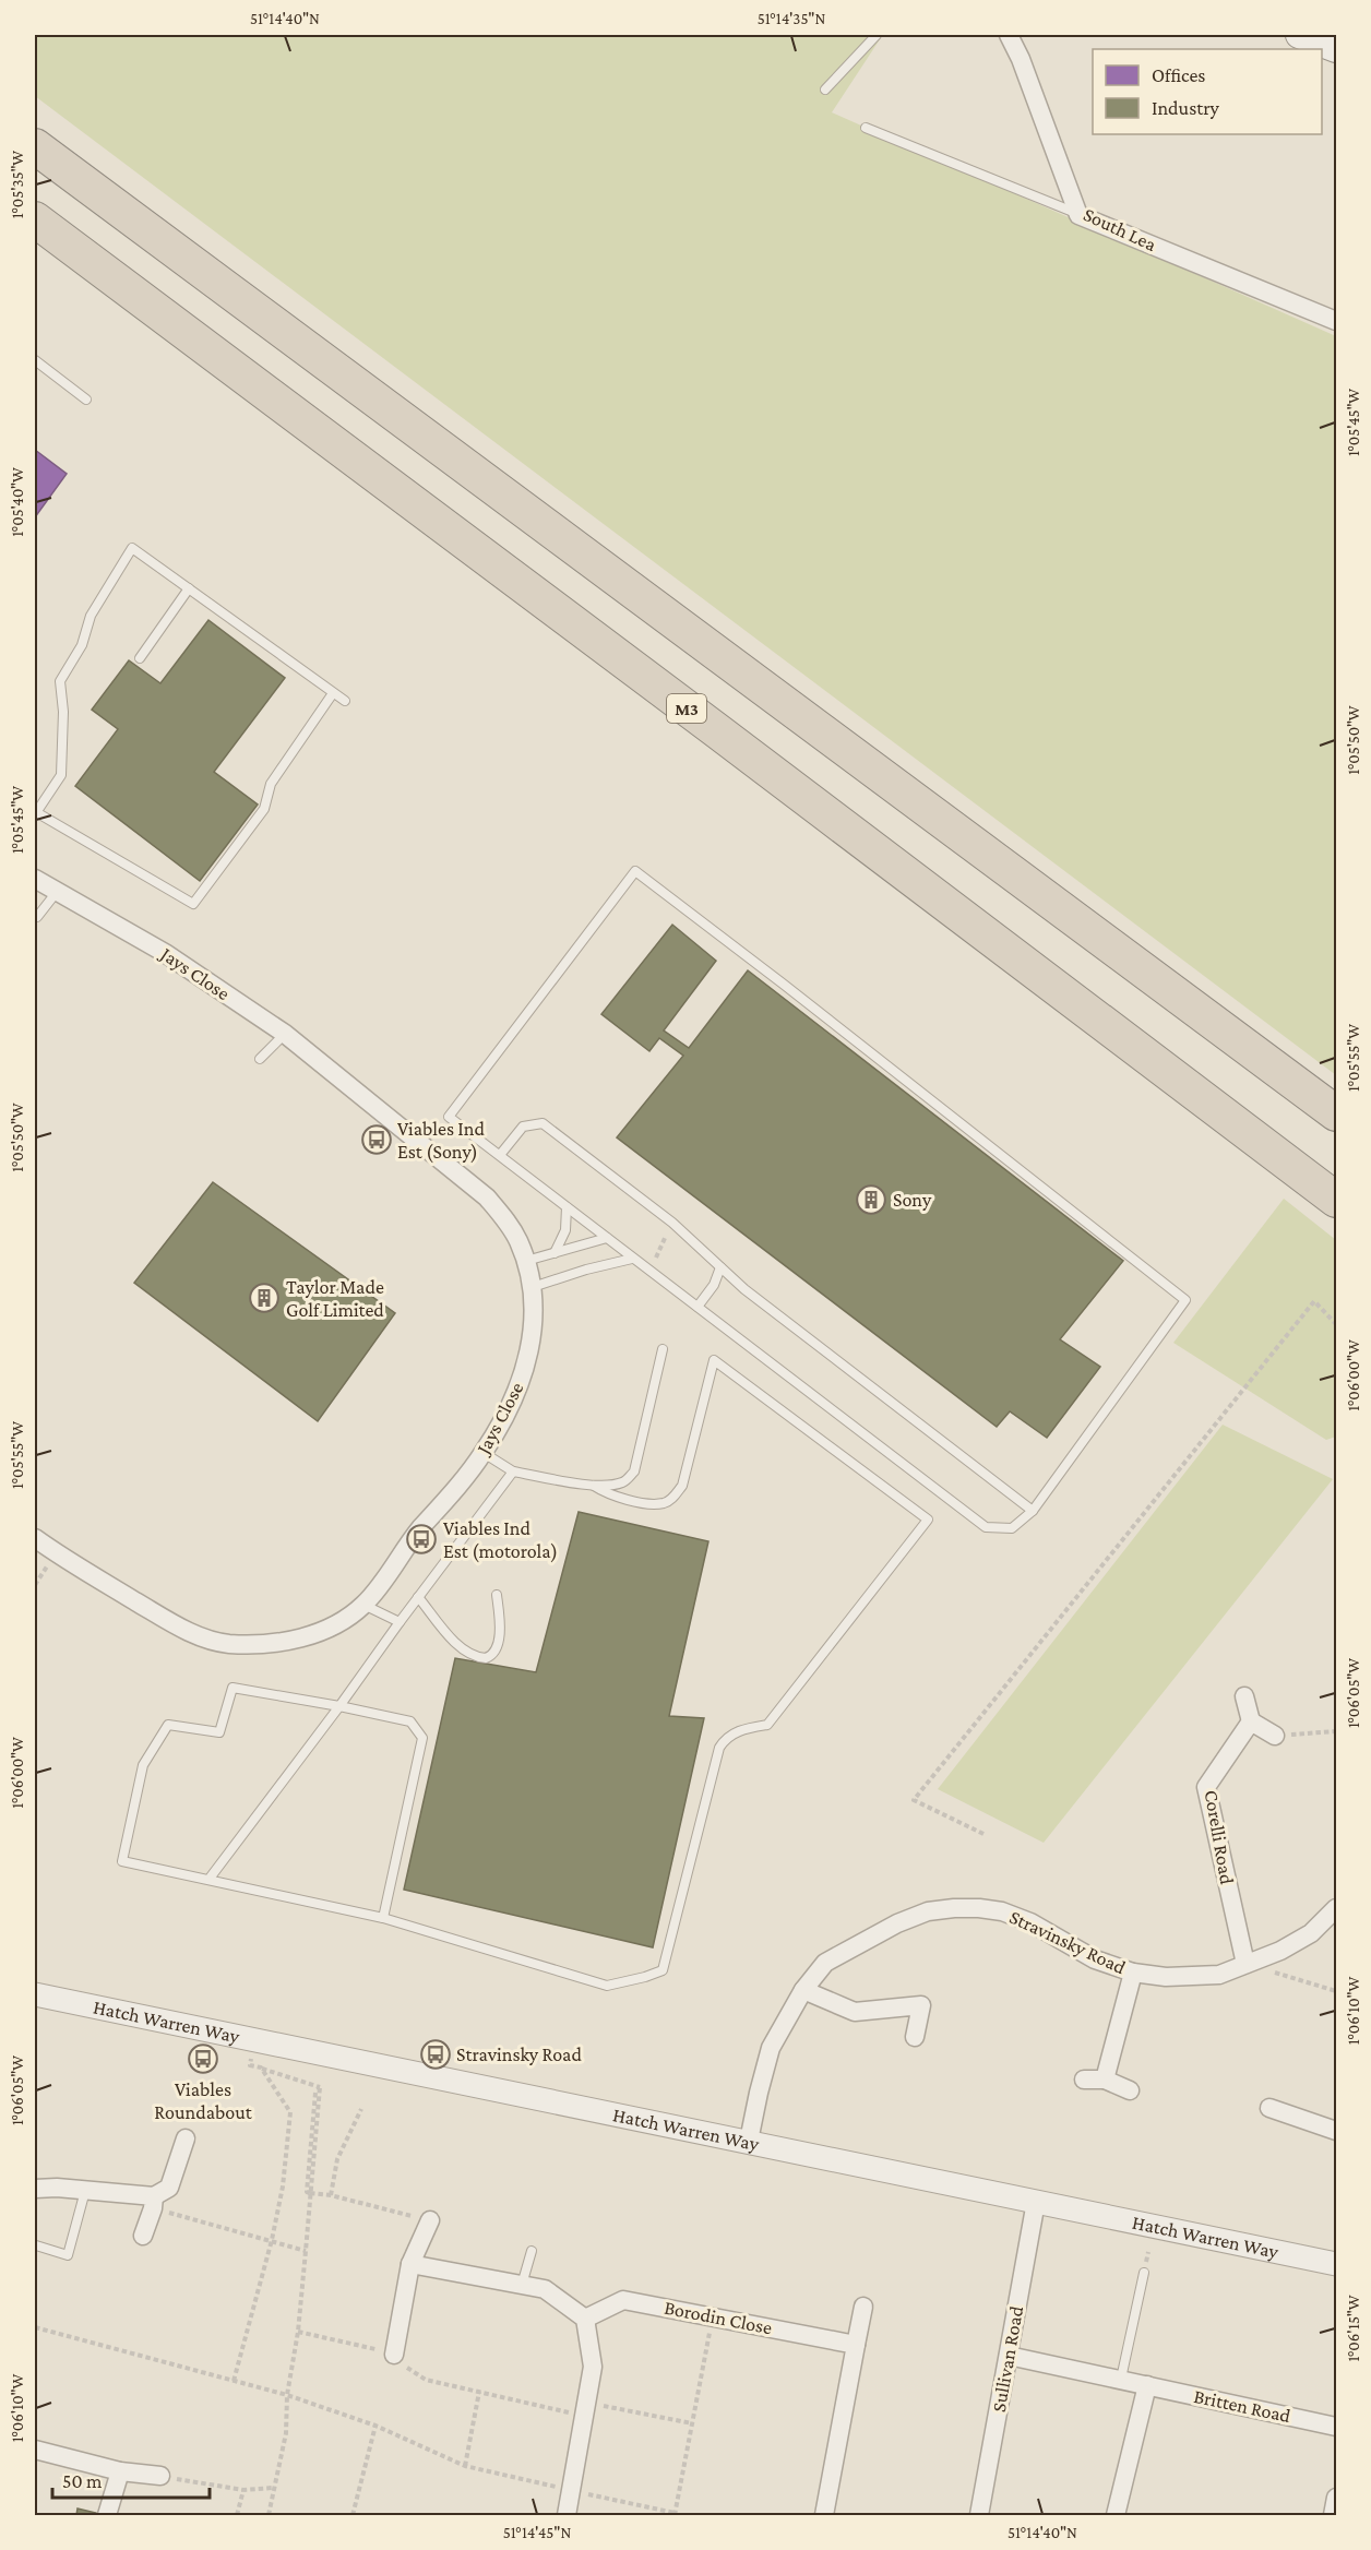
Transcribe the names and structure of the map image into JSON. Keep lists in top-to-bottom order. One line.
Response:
{"streets":{"highway":["M3"],"street":["South Lea","Jays Close","Corelli Road","Stravinsky Road","Hatch Warren Way","Borodin Close","Sullivan Road","Britten Road"]},"crossings":[["Corelli Road","Stravinsky Road"],["Stravinsky Road","Hatch Warren Way"],["Hatch Warren Way","Sullivan Road"],["Sullivan Road","Britten Road"]],"places":{"bus stop":["Viables Ind Est (Sony)","Viables Ind Est (motorola)","Stravinsky Road","Viables Roundabout"],"building":["Sony","Taylor Made Golf Limited"]},"legend":["Offices","Industry"],"scale_bar":"50 m","coordinates":["51°14'40\"N","51°14'35\"N","1°05'35\"W","1°05'45\"W","1°05'40\"W","1°05'50\"W","1°05'55\"W","1°06'00\"W","1°06'05\"W","1°06'10\"W","1°06'15\"W","51°14'45\"N"]}
